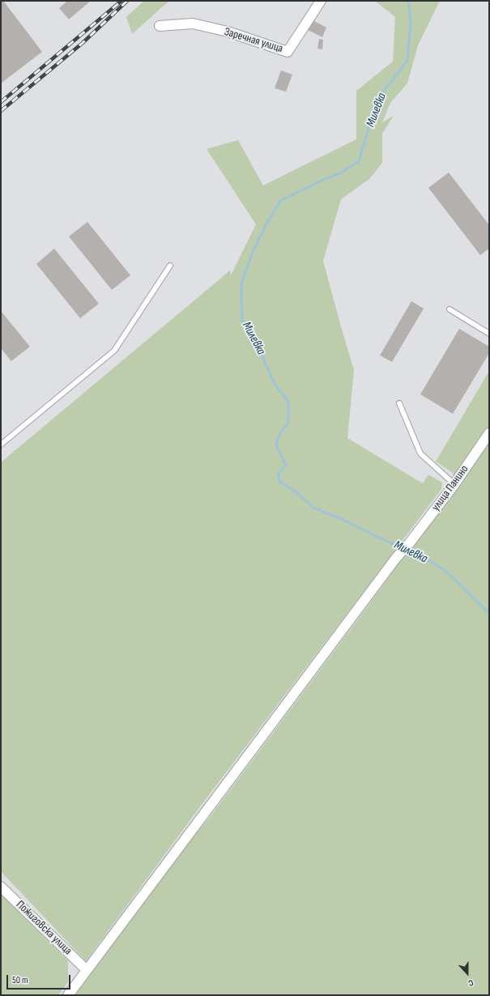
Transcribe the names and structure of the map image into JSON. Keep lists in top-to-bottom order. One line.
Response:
{"streets":{"street":["Заречная улица","улица Панино","Пожиговска улица"]},"crossings":[["улица Панино","Пожиговска улица"]],"water":["Милевка"],"scale_bar":"50 m","north":"bottom"}
